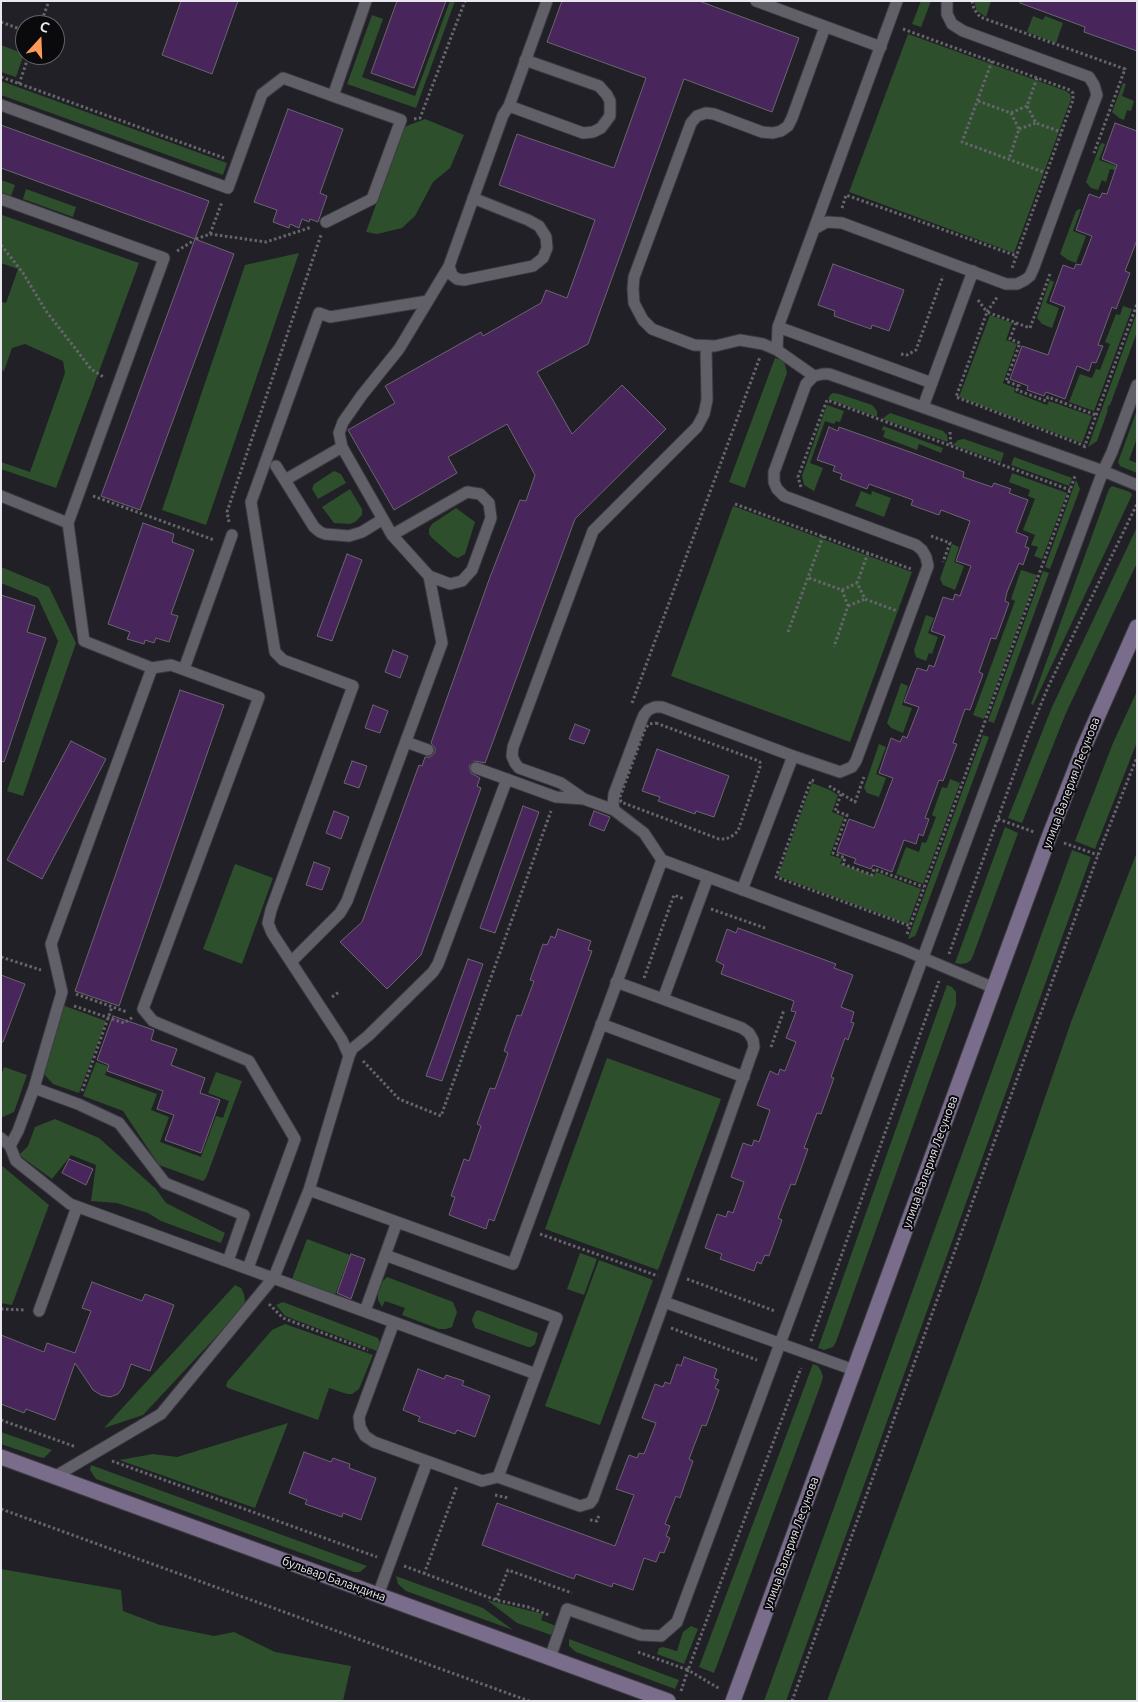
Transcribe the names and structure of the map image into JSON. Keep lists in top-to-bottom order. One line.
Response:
{"streets":{"main road":["улица Валерия Лесунова","бульвар Баландина"]},"north":"top"}
